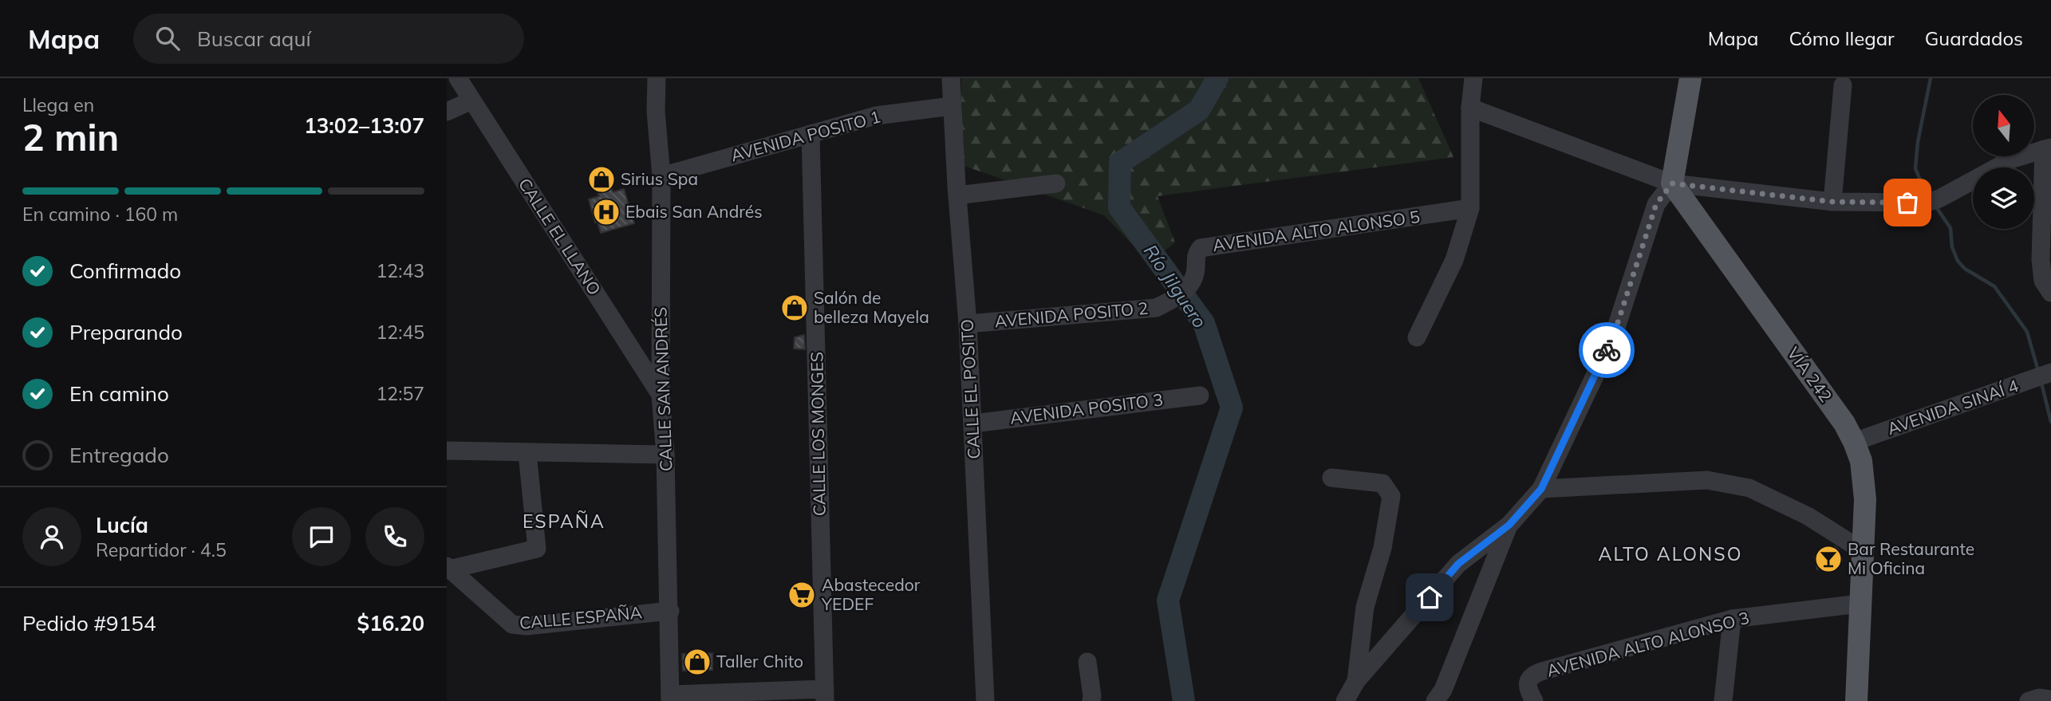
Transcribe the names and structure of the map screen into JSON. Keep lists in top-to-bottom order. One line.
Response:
{"streets":{"main road":["VÍA 242"],"street":["AVENIDA POSITO 1","AVENIDA ALTO ALONSO 5","CALLE EL LLANO","AVENIDA POSITO 2","CALLE SAN ANDRÉS","CALLE EL POSITO","AVENIDA SINAÍ 4","AVENIDA POSITO 3","CALLE LOS MONGES","CALLE ESPAÑA","AVENIDA ALTO ALONSO 3"]},"crossings":[["AVENIDA POSITO 1","CALLE SAN ANDRÉS"],["AVENIDA POSITO 1","CALLE EL POSITO"],["AVENIDA POSITO 1","CALLE LOS MONGES"],["AVENIDA ALTO ALONSO 5","AVENIDA POSITO 2"],["CALLE EL LLANO","CALLE SAN ANDRÉS"],["AVENIDA POSITO 2","CALLE EL POSITO"],["VÍA 242","AVENIDA SINAÍ 4"],["VÍA 242","AVENIDA ALTO ALONSO 3"],["CALLE SAN ANDRÉS","CALLE ESPAÑA"],["CALLE EL POSITO","AVENIDA POSITO 3"]],"districts":["ESPAÑA","ALTO ALONSO"],"water":["Río Jilguero"],"places":{"shop":["Sirius Spa","Salón de belleza Mayela","Taller Chito"],"hospital":["Ebais San Andrés"],"bar":["Bar Restaurante Mi Oficina"],"supermarket":["Abastecedor YEDEF"]},"north":"top","page":{"header":"Mapa","search":"Buscar aquí","nav":["Mapa","Cómo llegar","Guardados"],"heading":["2 min","Llega en","13:02–13:07"],"panel":["Lucía","Repartidor · 4.5","Pedido #9154","$16.20"],"bar":"En camino · 160 m","list":[["Confirmado","12:43"],["Preparando","12:45"],["En camino","12:57"],"Entregado"]}}
